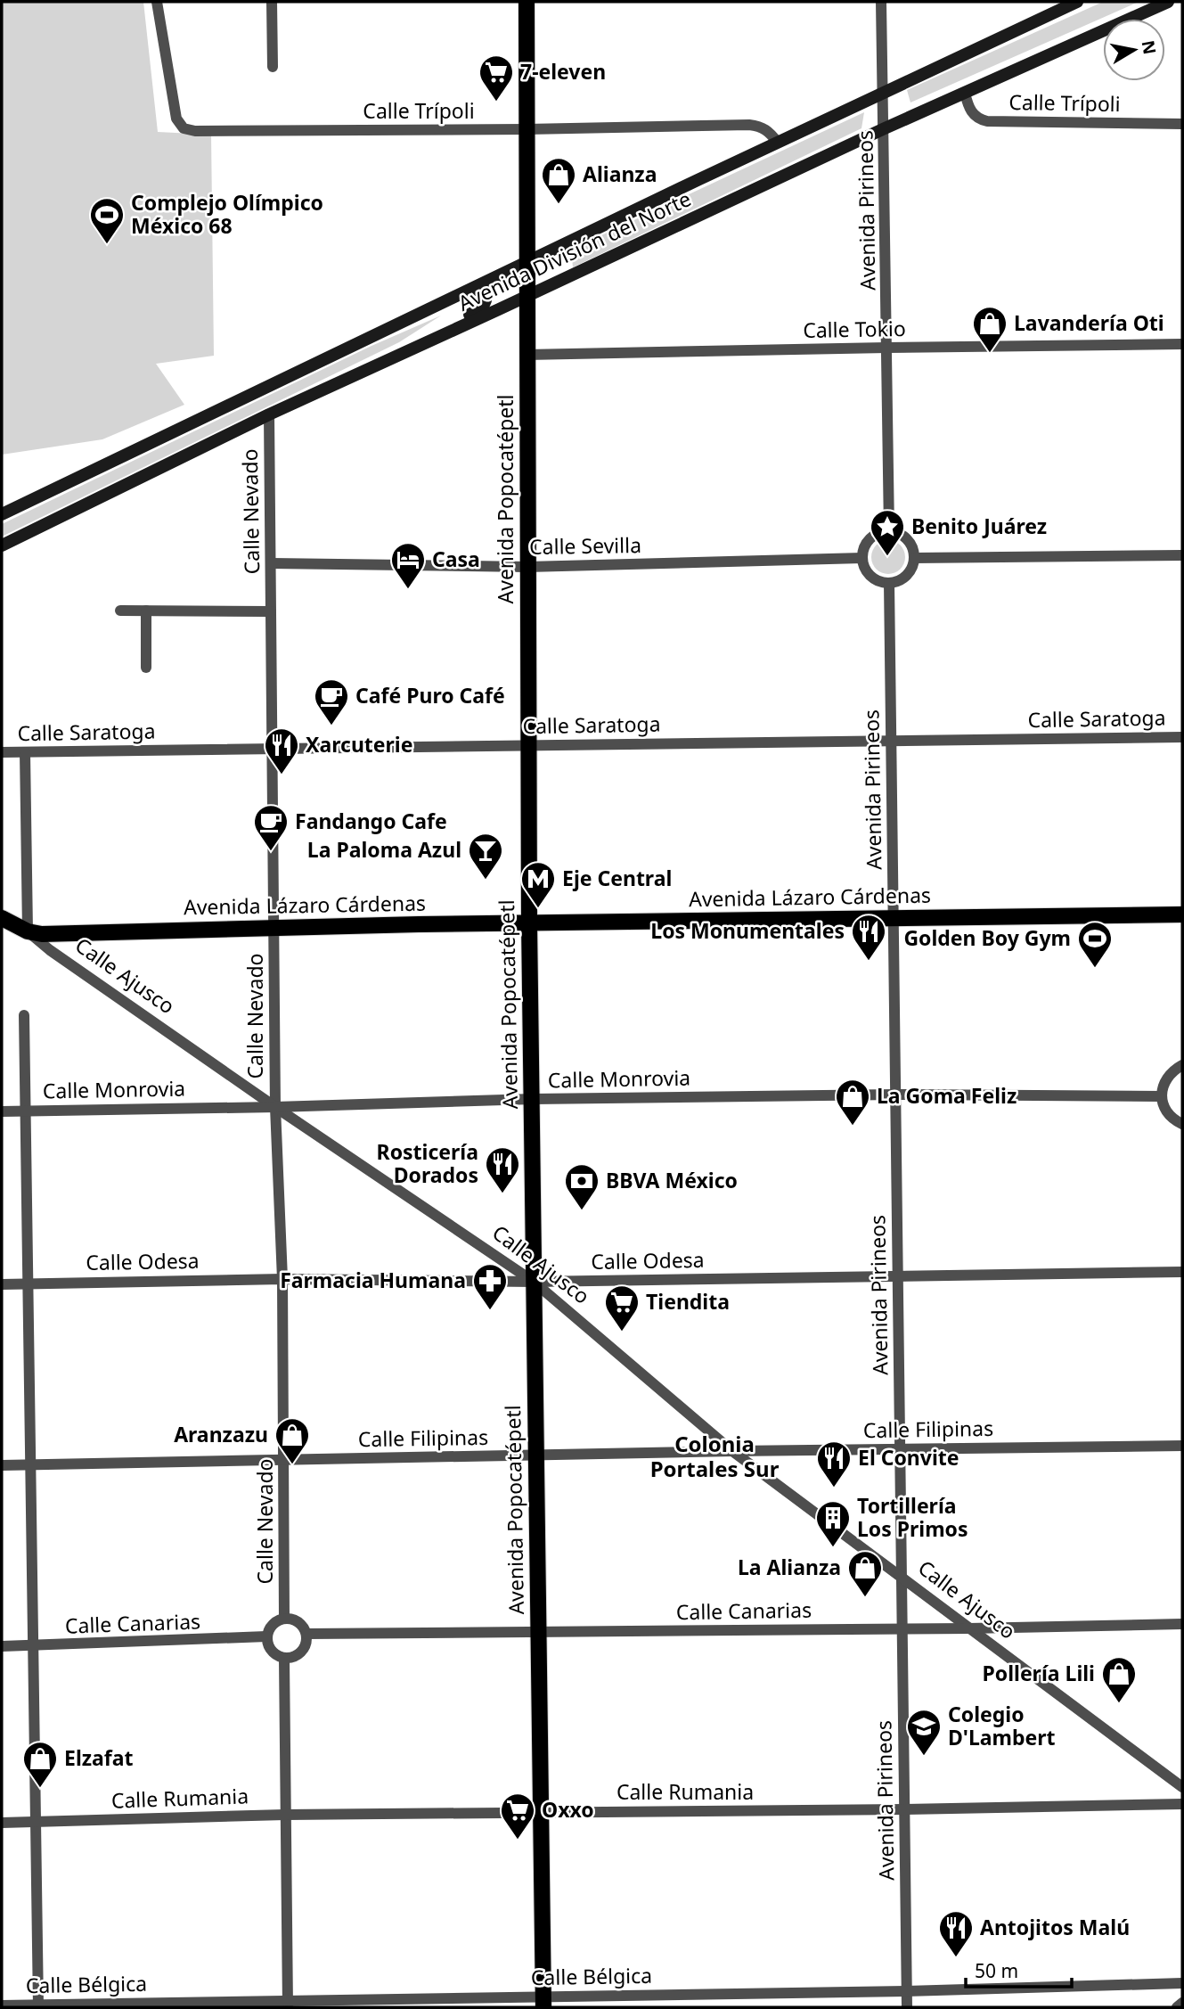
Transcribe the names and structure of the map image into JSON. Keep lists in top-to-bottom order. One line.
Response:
{"streets":{"main road":["Avenida División del Norte","Avenida Popocatépetl","Avenida Lázaro Cárdenas","Calle Ajusco"],"street":["Calle Trípoli","Avenida Pirineos","Calle Tokio","Calle Nevado","Calle Sevilla","Calle Saratoga","Calle Monrovia","Calle Odesa","Calle Filipinas","Calle Canarias","Calle Rumania","Calle Bélgica"]},"crossings":[["Calle Trípoli","Avenida División del Norte"],["Calle Trípoli","Avenida Popocatépetl"],["Avenida Pirineos","Avenida División del Norte"],["Avenida Pirineos","Calle Tokio"],["Avenida Pirineos","Calle Sevilla"],["Avenida Pirineos","Calle Saratoga"],["Avenida Pirineos","Avenida Lázaro Cárdenas"],["Avenida Pirineos","Calle Ajusco"],["Avenida Pirineos","Calle Monrovia"],["Avenida Pirineos","Calle Odesa"],["Avenida Pirineos","Calle Filipinas"],["Avenida Pirineos","Calle Canarias"],["Avenida Pirineos","Calle Rumania"],["Avenida Pirineos","Calle Bélgica"],["Avenida División del Norte","Avenida Popocatépetl"],["Avenida División del Norte","Calle Nevado"],["Calle Tokio","Avenida Popocatépetl"],["Avenida Popocatépetl","Calle Sevilla"],["Avenida Popocatépetl","Calle Saratoga"],["Avenida Popocatépetl","Avenida Lázaro Cárdenas"],["Avenida Popocatépetl","Calle Ajusco"],["Avenida Popocatépetl","Calle Monrovia"],["Avenida Popocatépetl","Calle Odesa"],["Avenida Popocatépetl","Calle Filipinas"],["Avenida Popocatépetl","Calle Canarias"],["Avenida Popocatépetl","Calle Rumania"],["Avenida Popocatépetl","Calle Bélgica"],["Calle Nevado","Calle Sevilla"],["Calle Nevado","Calle Saratoga"],["Calle Nevado","Avenida Lázaro Cárdenas"],["Calle Nevado","Calle Ajusco"],["Calle Nevado","Calle Monrovia"],["Calle Nevado","Calle Odesa"],["Calle Nevado","Calle Filipinas"],["Calle Nevado","Calle Canarias"],["Avenida Lázaro Cárdenas","Calle Ajusco"],["Calle Ajusco","Calle Monrovia"],["Calle Ajusco","Calle Odesa"],["Calle Ajusco","Calle Filipinas"],["Calle Ajusco","Calle Canarias"]],"districts":["Colonia Portales Sur"],"places":{"supermarket":["7-eleven","Tiendita","Oxxo"],"shop":["Alianza","Lavandería Oti","La Goma Feliz","Aranzazu","La Alianza","Pollería Lili","Elzafat"],"sports":["Complejo Olímpico México 68","Golden Boy Gym"],"place":["Benito Juárez"],"hotel":["Casa"],"cafe":["Café Puro Café","Fandango Cafe"],"restaurant":["Xarcuterie","Los Monumentales","Rosticería Dorados","El Convite","Antojitos Malú"],"bar":["La Paloma Azul"],"metro station":["Eje Central"],"bank":["BBVA México"],"pharmacy":["Farmacia Humana"],"building":["Tortillería Los Primos"],"school or university":["Colegio D'Lambert"]},"scale_bar":"50 m","north":"right"}
